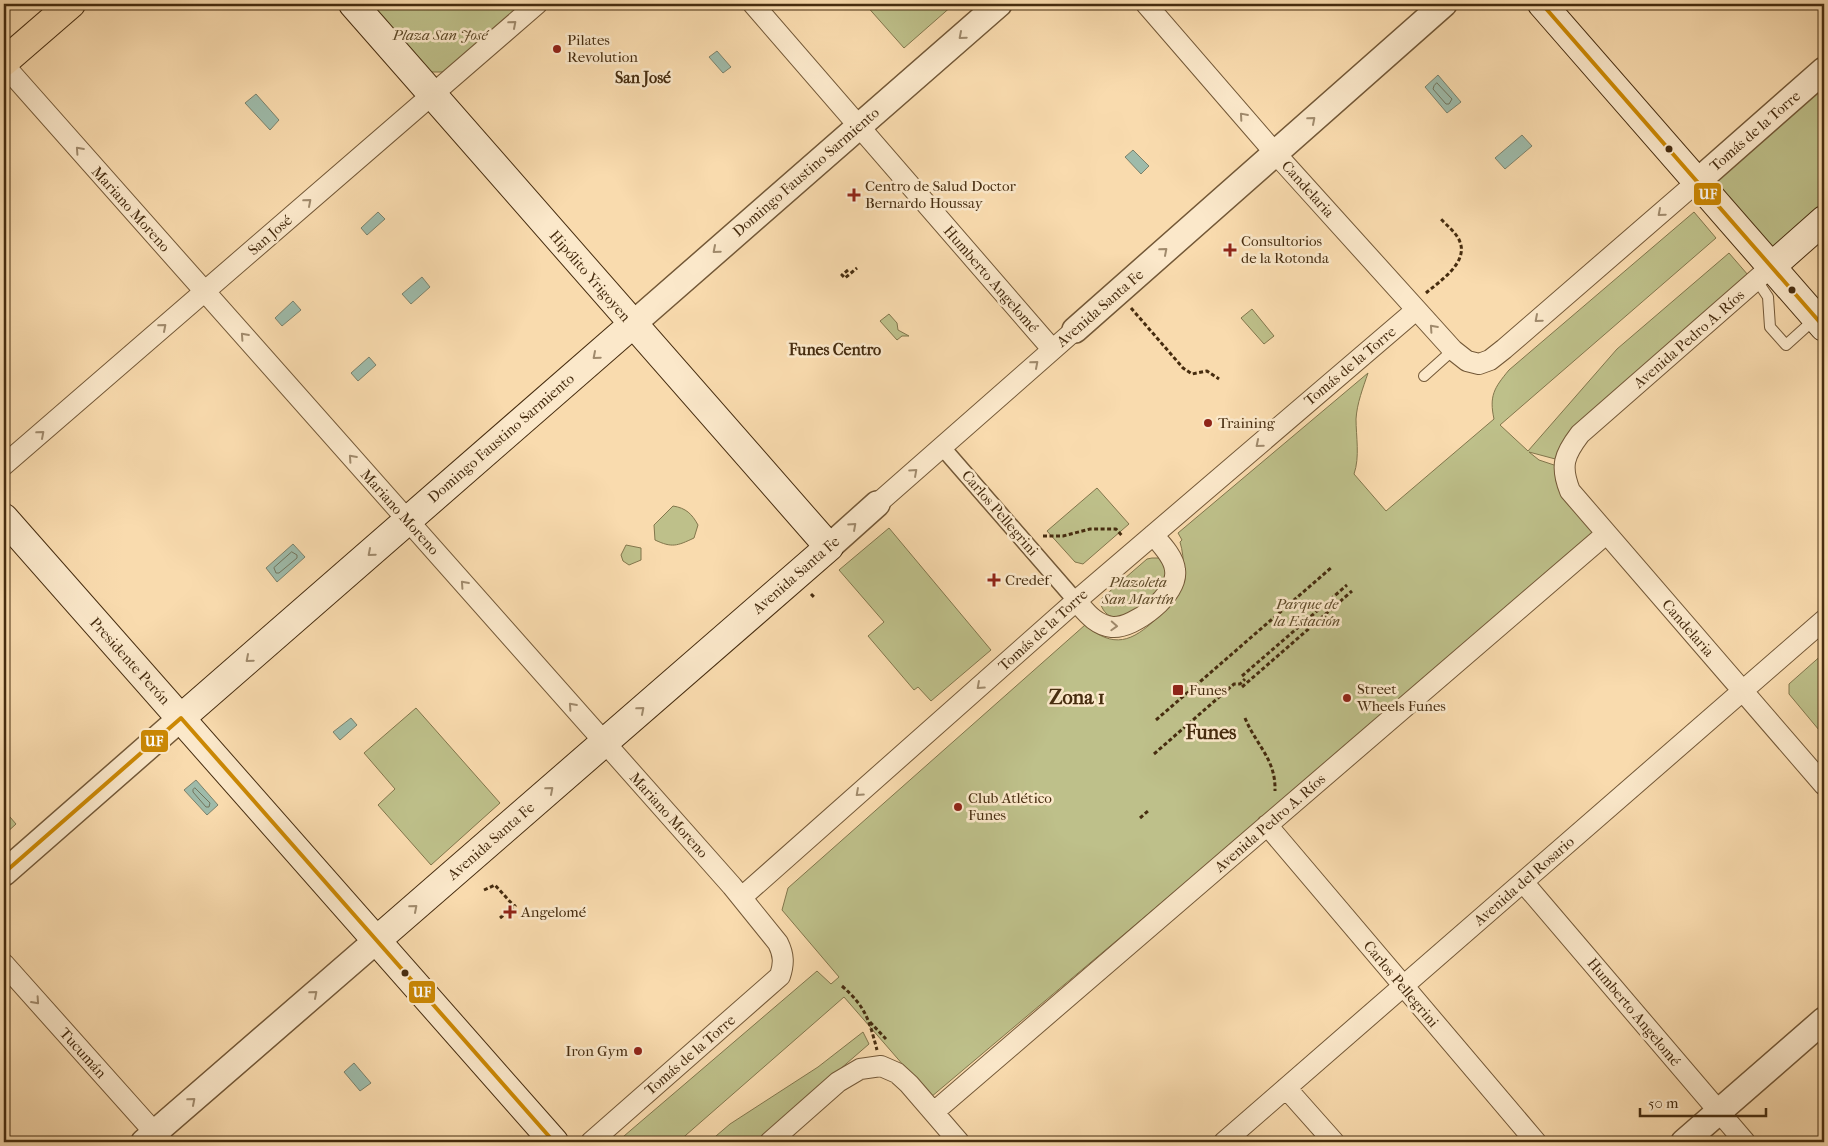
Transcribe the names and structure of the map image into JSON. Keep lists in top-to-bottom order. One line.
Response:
{"streets":{"main road":["Domingo Faustino Sarmiento","Hipólito Yrigoyen","Avenida Santa Fe","Avenida Pedro A. Ríos","Presidente Perón"],"street":["Tomás de la Torre","Candelaria","Mariano Moreno","San José","Humberto Angelomé","Carlos Pellegrini","Avenida del Rosario","Tucumán"]},"crossings":[["Tomás de la Torre","Candelaria"],["Tomás de la Torre","Mariano Moreno"],["Tomás de la Torre","Carlos Pellegrini"],["Domingo Faustino Sarmiento","Mariano Moreno"],["Domingo Faustino Sarmiento","Hipólito Yrigoyen"],["Domingo Faustino Sarmiento","Humberto Angelomé"],["Domingo Faustino Sarmiento","Presidente Perón"],["Candelaria","Avenida Santa Fe"],["Candelaria","Avenida Pedro A. Ríos"],["Candelaria","Avenida del Rosario"],["Mariano Moreno","San José"],["Mariano Moreno","Avenida Santa Fe"],["San José","Hipólito Yrigoyen"],["Hipólito Yrigoyen","Avenida Santa Fe"],["Humberto Angelomé","Avenida Santa Fe"],["Humberto Angelomé","Avenida del Rosario"],["Avenida Santa Fe","Carlos Pellegrini"],["Avenida Santa Fe","Presidente Perón"],["Avenida Santa Fe","Tucumán"],["Avenida Pedro A. Ríos","Carlos Pellegrini"],["Carlos Pellegrini","Avenida del Rosario"]],"one_way":["Tomás de la Torre","Domingo Faustino Sarmiento","Mariano Moreno","San José","Avenida Santa Fe","Tucumán"],"districts":["San José","Funes Centro","Zona 1","Funes"],"parks":["Plaza San José","Plazoleta San Martín","Parque de la Estación"],"places":{"other":["Pilates Revolution","Training","Street Wheels Funes","Club Atlético Funes","Iron Gym"],"health":["Centro de Salud Doctor Bernardo Houssay","Consultorios de la Rotonda","Credef","Angelomé"],"transit":["Funes"]},"lines":["transit line UF"],"scale_bar":"50 m"}
